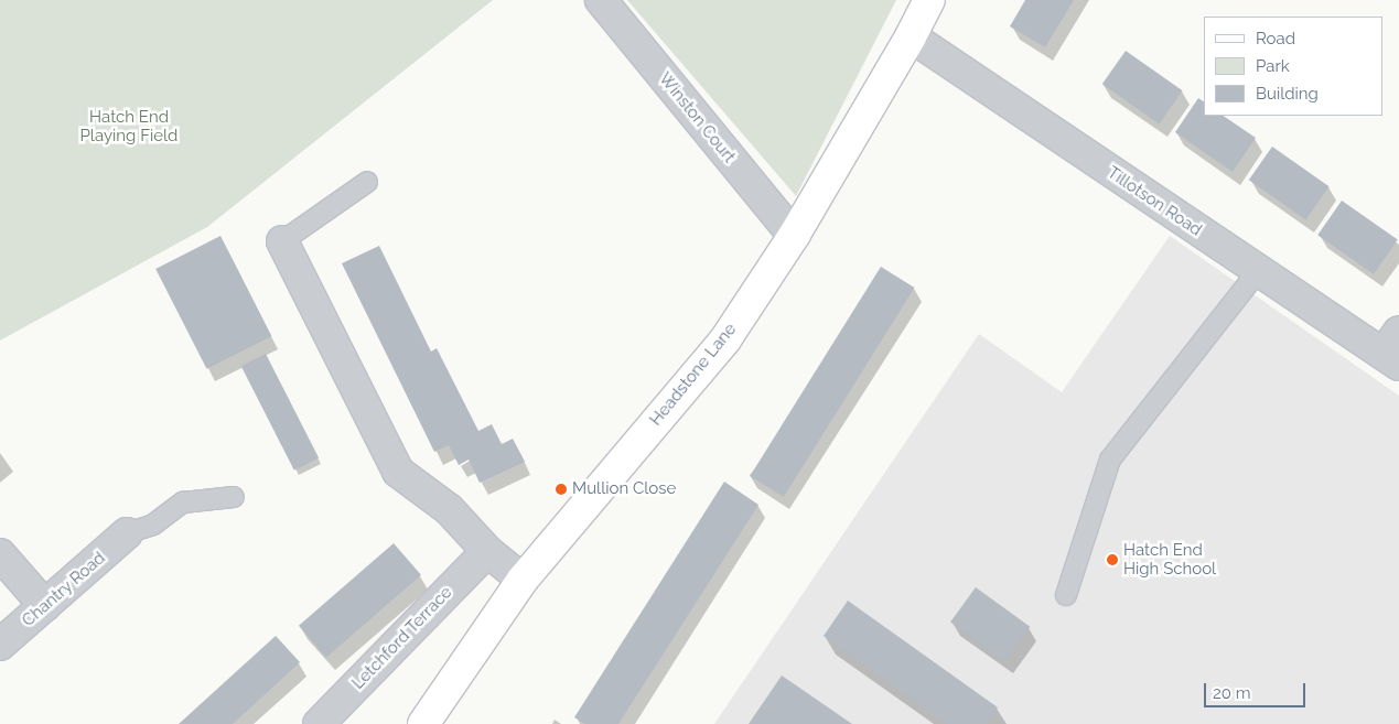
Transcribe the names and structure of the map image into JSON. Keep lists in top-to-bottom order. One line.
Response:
{"streets":{"street":["Winston Court","Tillotson Road","Headstone Lane","Chantry Road","Letchford Terrace"]},"crossings":[["Winston Court","Headstone Lane"],["Tillotson Road","Headstone Lane"]],"parks":["Hatch End Playing Field"],"places":["Mullion Close","Hatch End High School"],"legend":["Road","Park","Building"],"scale_bar":"20 m"}
